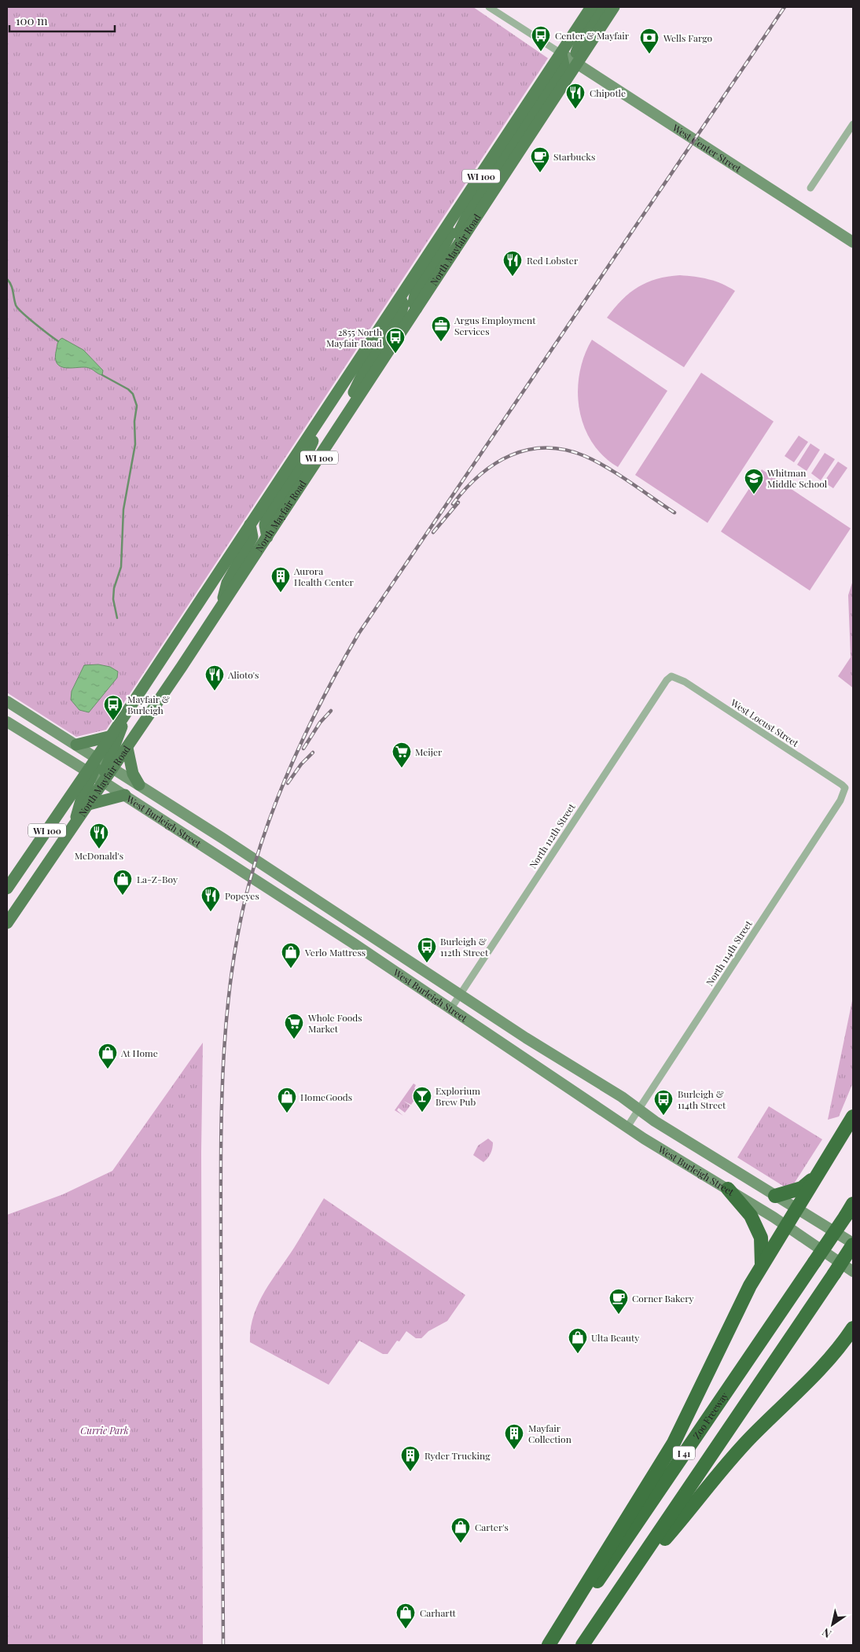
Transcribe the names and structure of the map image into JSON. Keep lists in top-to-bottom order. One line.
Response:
{"streets":{"highway":["Zoo Freeway","I 41"],"main road":["West Center Street","WI 100","North Mayfair Road","West Burleigh Street"],"street":["West Locust Street","North 112th Street","North 114th Street"]},"crossings":[["West Center Street","North Mayfair Road"],["North Mayfair Road","West Burleigh Street"],["West Locust Street","North 112th Street"],["West Locust Street","North 114th Street"],["West Burleigh Street","North 112th Street"],["West Burleigh Street","North 114th Street"],["West Burleigh Street","I 41"]],"parks":["Currie Park"],"places":{"bus stop":["Center & Mayfair","2855 North Mayfair Road","Mayfair & Burleigh","Burleigh & 112th Street","Burleigh & 114th Street"],"bank":["Wells Fargo"],"restaurant":["Chipotle","Red Lobster","Alioto's","McDonald's","Popeyes"],"cafe":["Starbucks","Corner Bakery"],"office":["Argus Employment Services"],"school or university":["Whitman Middle School"],"building":["Aurora Health Center","Mayfair Collection","Ryder Trucking"],"supermarket":["Meijer","Whole Foods Market"],"shop":["La-Z-Boy","Verlo Mattress","At Home","HomeGoods","Ulta Beauty","Carter's","Carhartt"],"bar":["Explorium Brew Pub"]},"scale_bar":"100 m","north":"bottom left"}
